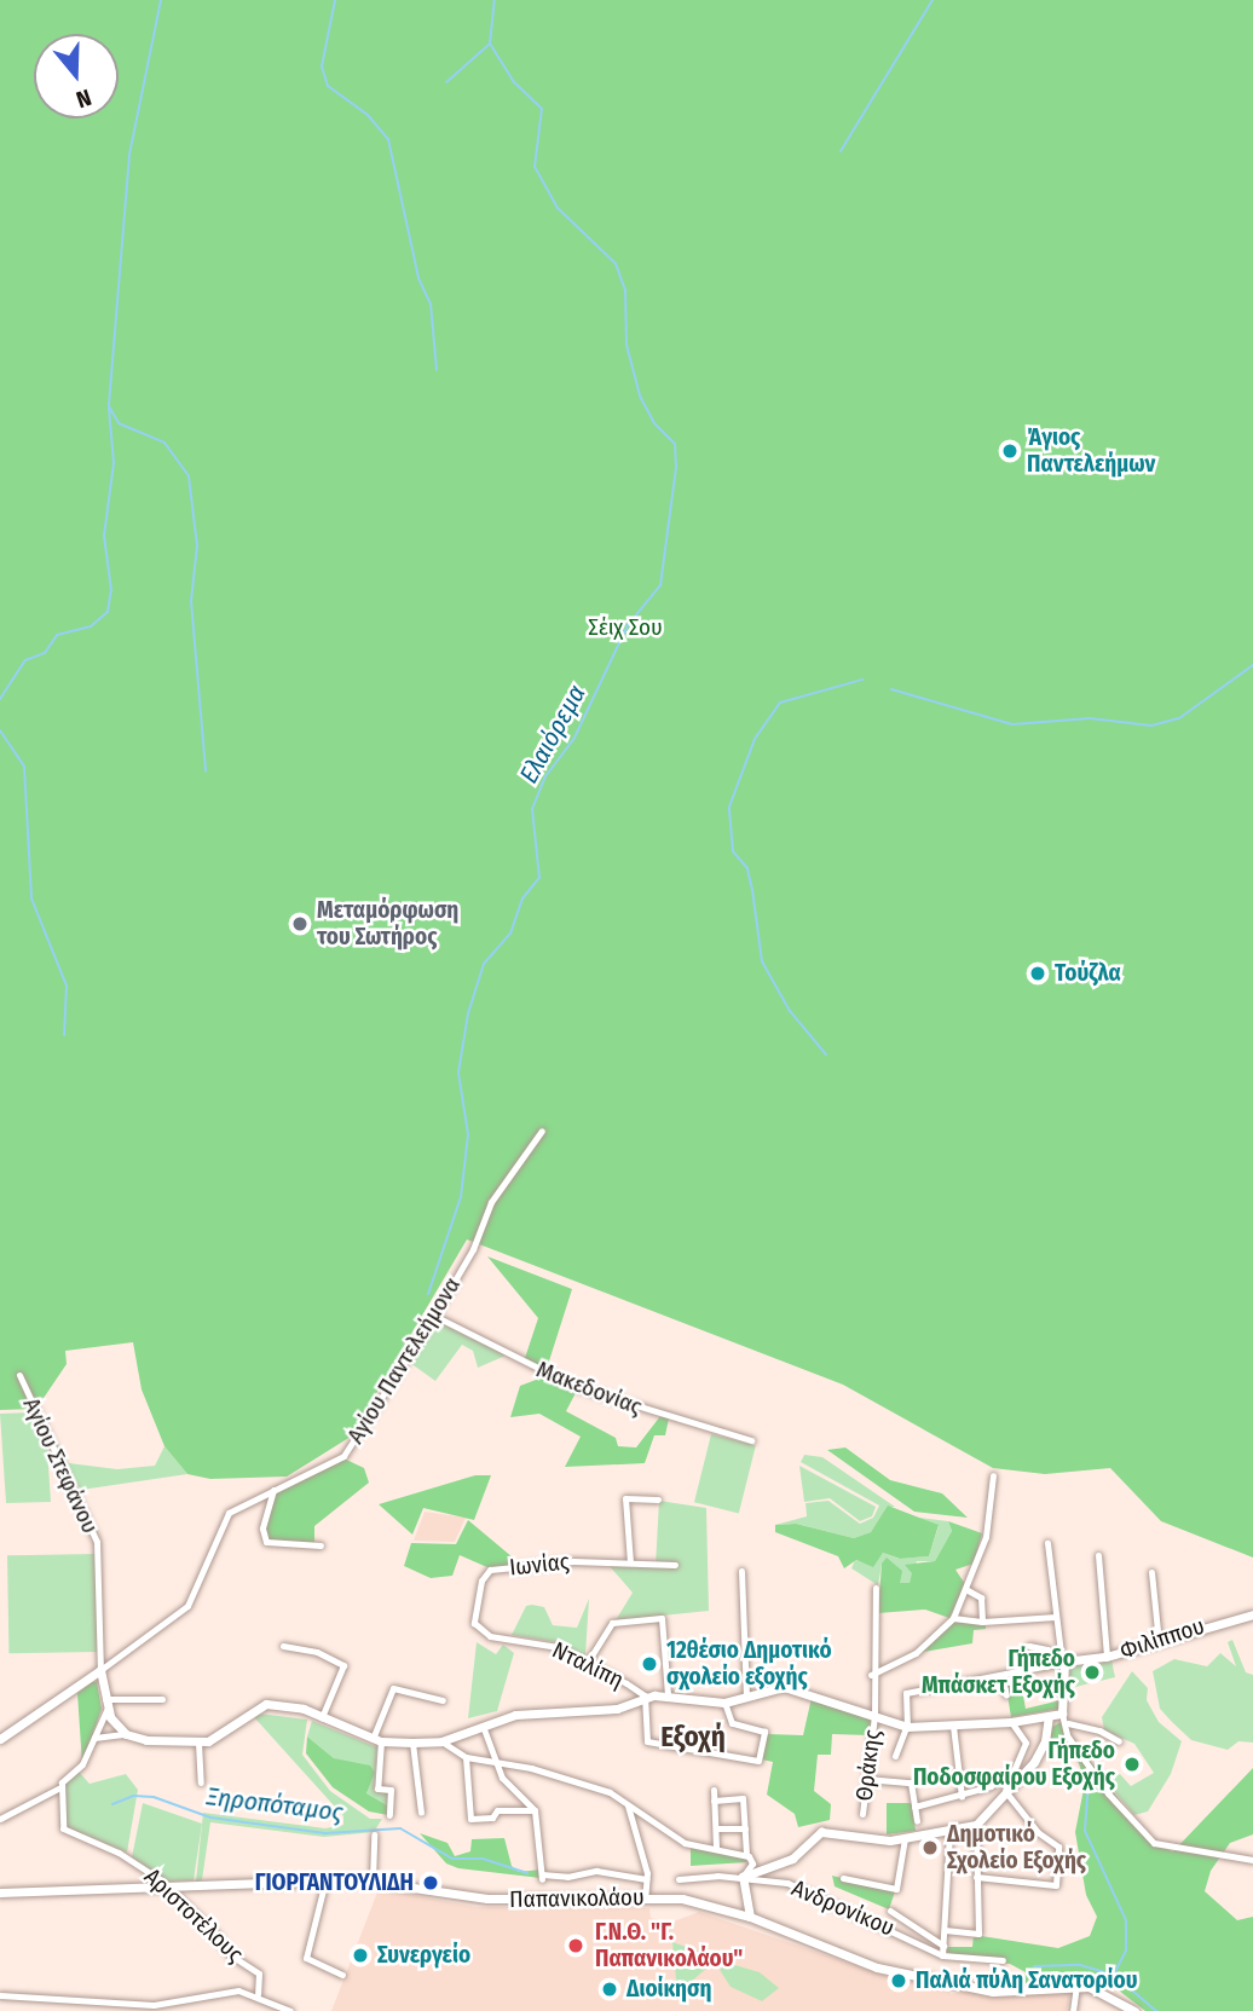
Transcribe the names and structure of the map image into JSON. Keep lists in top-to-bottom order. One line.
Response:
{"streets":{"street":["Αγίου Παντελεήμονα","Μακεδονίας","Αγίου Στεφάνου","Ιωνίας","Φιλίππου","Νταλίπη","Θράκης","Παπανικολάου","Ανδρονίκου","Αριστοτέλους"]},"crossings":[["Αγίου Παντελεήμονα","Μακεδονίας"],["Αγίου Παντελεήμονα","Αγίου Στεφάνου"],["Ιωνίας","Νταλίπη"],["Παπανικολάου","Αριστοτέλους"]],"districts":["Εξοχή"],"water":["Ελαιόρεμα","Ξηροπόταμος"],"parks":["Σέιχ Σου"],"places":["Άγιος Παντελεήμων","Μεταμόρφωση του Σωτήρος","Τούζλα","12θέσιο Δημοτικό σχολείο εξοχής","Γήπεδο Μπάσκετ Εξοχής","Γήπεδο Ποδοσφαίρου Εξοχής","Δημοτικό Σχολείο Εξοχής","ΓΙΟΡΓΑΝΤΟΥΛΙΔΗ","Γ.Ν.Θ. \"Γ. Παπανικολάου\"","Συνεργείο","Παλιά πύλη Σανατορίου","Διοίκηση"],"north":"bottom"}
